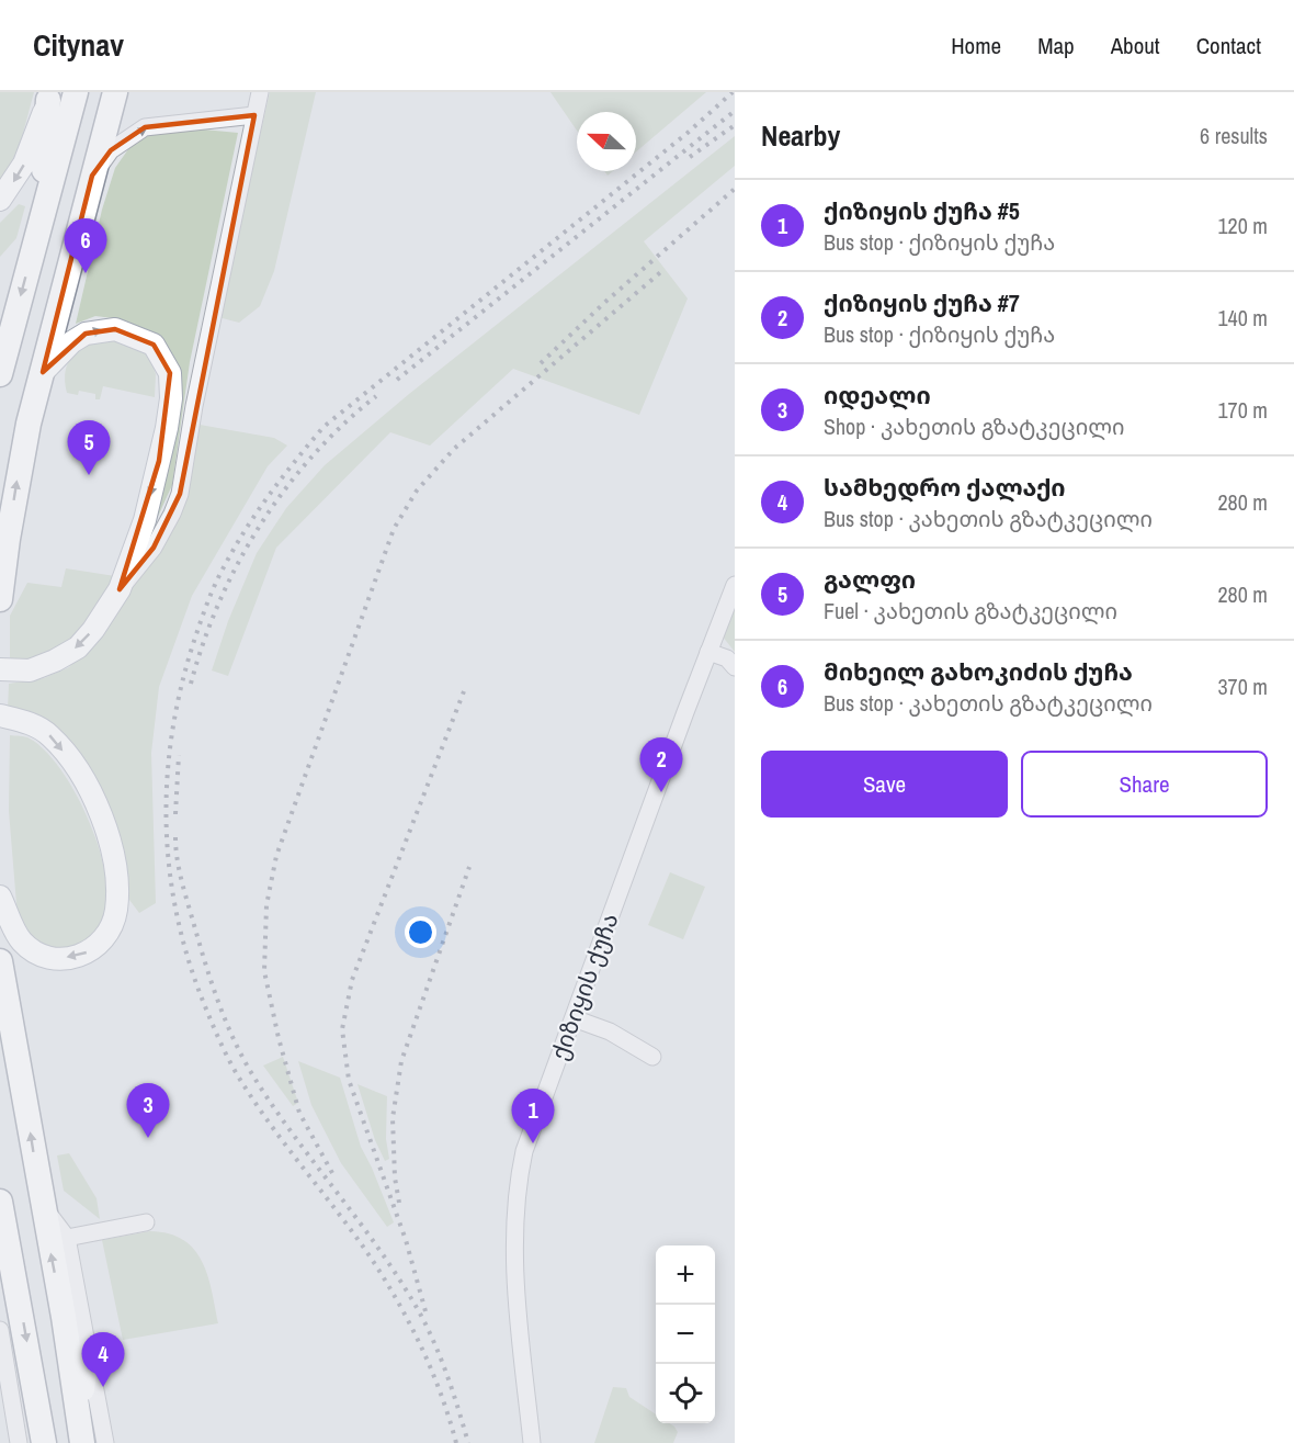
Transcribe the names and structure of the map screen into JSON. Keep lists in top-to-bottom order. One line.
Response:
{"streets":{"street":["ქიზიყის ქუჩა"]},"north":"left","page":{"header":"Citynav","nav":["Home","Map","About","Contact"],"heading":["Nearby","6 results"],"list":[{"mark":"1","name":"ქიზიყის ქუჩა #5","note":"Bus stop · ქიზიყის ქუჩა","value":"120 m"},{"mark":"2","name":"ქიზიყის ქუჩა #7","note":"Bus stop · ქიზიყის ქუჩა","value":"140 m"},{"mark":"3","name":"იდეალი","note":"Shop · კახეთის გზატკეცილი","value":"170 m"},{"mark":"4","name":"სამხედრო ქალაქი","note":"Bus stop · კახეთის გზატკეცილი","value":"280 m"},{"mark":"5","name":"გალფი","note":"Fuel · კახეთის გზატკეცილი","value":"280 m"},{"mark":"6","name":"მიხეილ გახოკიძის ქუჩა","note":"Bus stop · კახეთის გზატკეცილი","value":"370 m"}],"pins":["6","5","2","3","1","4"],"buttons":["Save","Share"],"map_buttons":["+","−"]}}
